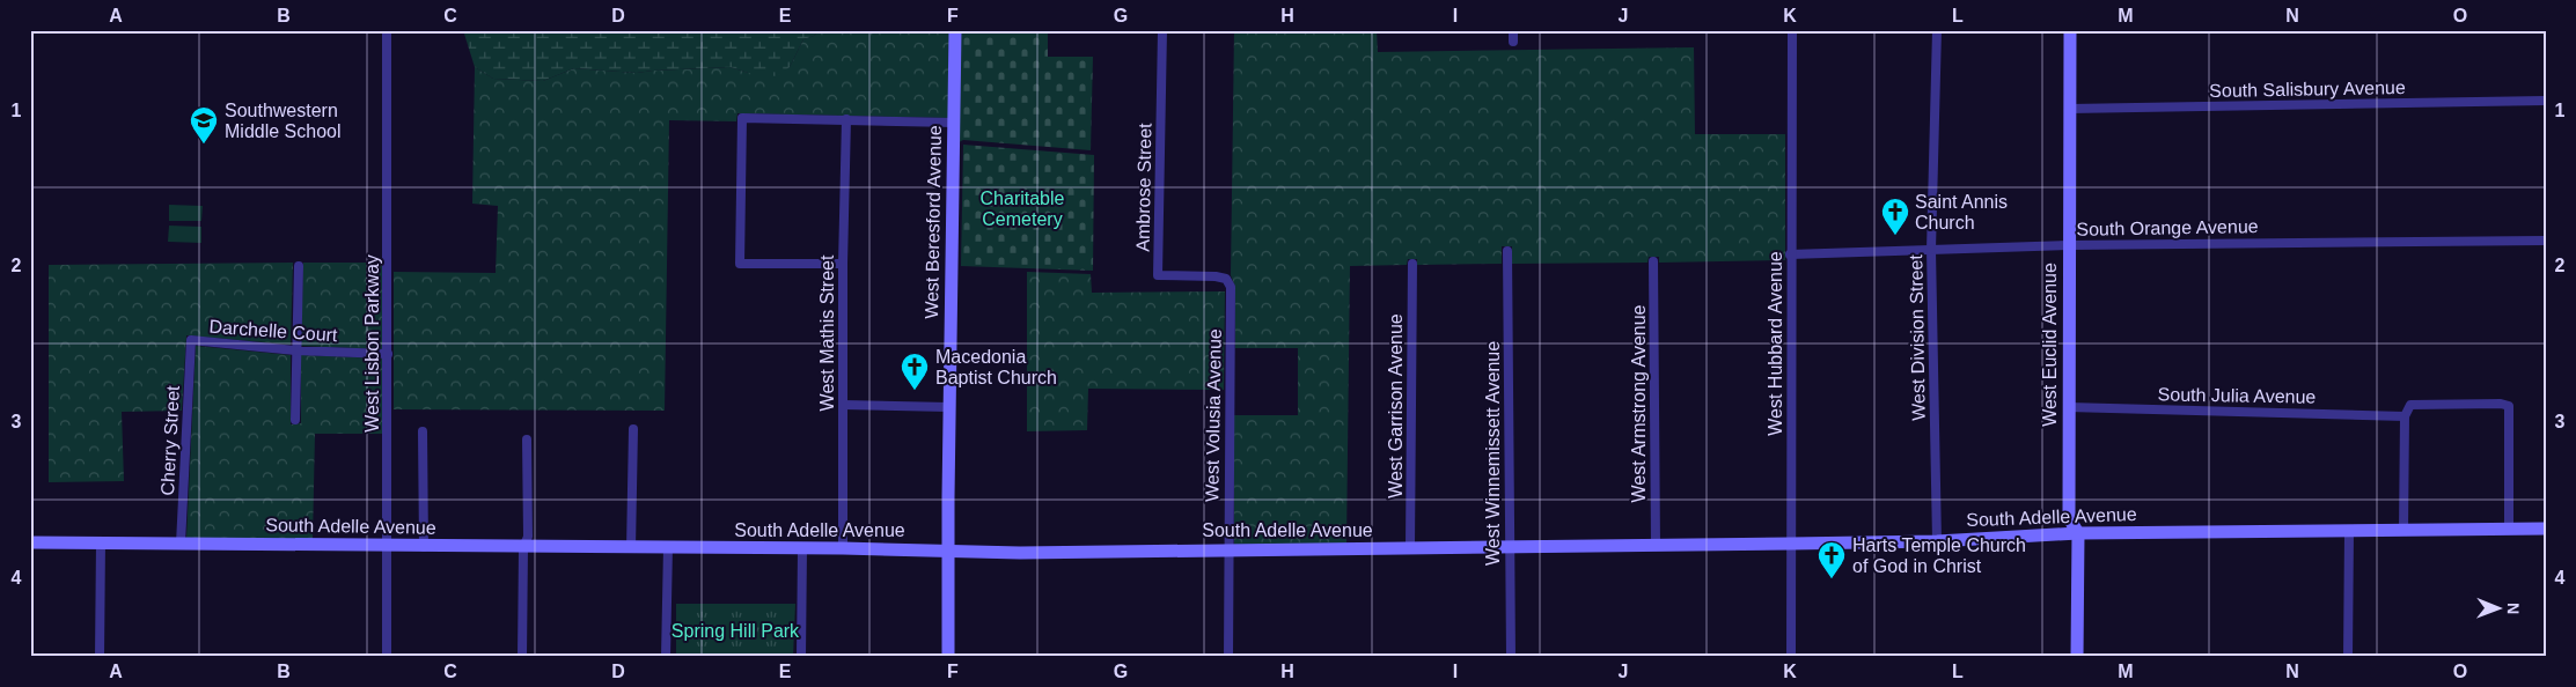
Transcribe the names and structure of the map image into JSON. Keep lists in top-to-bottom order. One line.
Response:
{"streets":{"street":["South Salisbury Avenue","Ambrose Street","West Beresford Avenue","South Orange Avenue","Darchelle Court","West Mathis Street","West Division Street","West Lisbon Parkway","West Hubbard Avenue","West Euclid Avenue","South Julia Avenue","West Armstrong Avenue","West Garrison Avenue","West Volusia Avenue","Cherry Street","West Winnemissett Avenue","South Adelle Avenue"]},"crossings":[["South Salisbury Avenue","West Euclid Avenue"],["Ambrose Street","West Volusia Avenue"],["West Beresford Avenue","South Adelle Avenue"],["South Orange Avenue","West Division Street"],["South Orange Avenue","West Hubbard Avenue"],["South Orange Avenue","West Euclid Avenue"],["Darchelle Court","West Lisbon Parkway"],["Darchelle Court","Cherry Street"],["West Mathis Street","South Adelle Avenue"],["West Division Street","South Adelle Avenue"],["West Lisbon Parkway","South Adelle Avenue"],["West Hubbard Avenue","South Adelle Avenue"],["West Euclid Avenue","South Julia Avenue"],["West Euclid Avenue","South Adelle Avenue"],["West Armstrong Avenue","South Adelle Avenue"],["West Garrison Avenue","South Adelle Avenue"],["West Volusia Avenue","South Adelle Avenue"],["Cherry Street","South Adelle Avenue"],["West Winnemissett Avenue","South Adelle Avenue"]],"parks":["Charitable Cemetery","Spring Hill Park"],"places":{"school or university":["Southwestern Middle School"],"church":["Saint Annis Church","Macedonia Baptist Church","Harts Temple Church of God in Christ"]},"north":"right","grid":{"columns":["A","B","C","D","E","F","G","H","I","J","K","L","M","N","O"],"rows":["1","2","3","4"]}}
